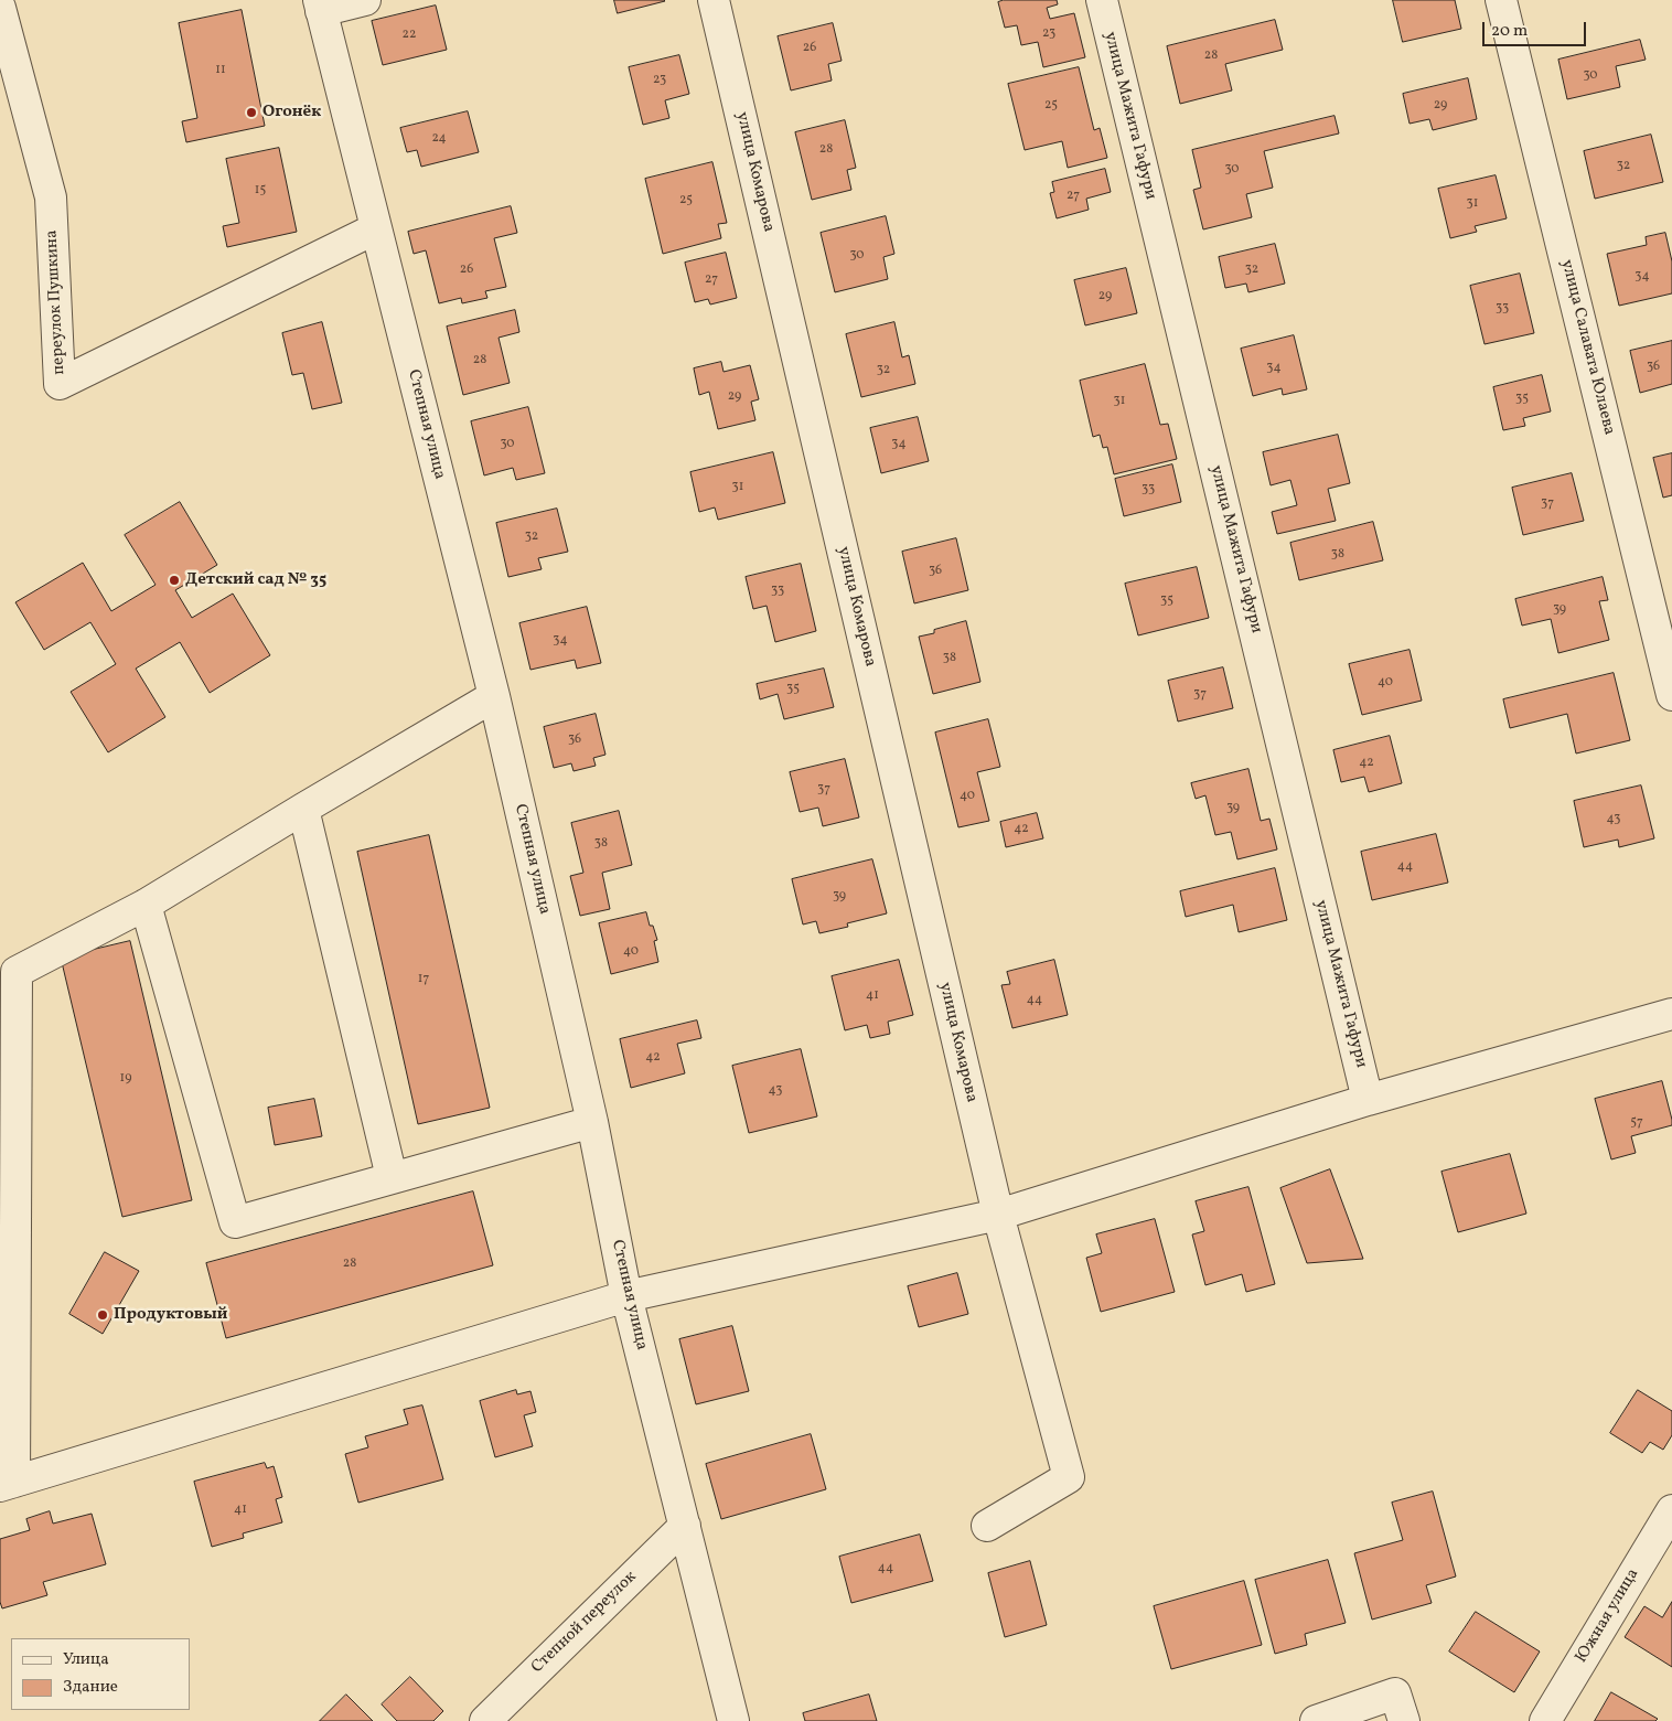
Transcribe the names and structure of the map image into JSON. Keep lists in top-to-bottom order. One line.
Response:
{"streets":{"street":["улица Мажита Гафури","улица Комарова","переулок Пушкина","улица Салавата Юлаева","Степная улица","Южная улица","Степной переулок"]},"crossings":[["переулок Пушкина","Степная улица"],["Степная улица","Степной переулок"]],"places":["Огонёк","Детский сад № 35","Продуктовый"],"house_numbers":["23","22","26","28","11","30","23","25","29","24","28","32","30","15","27","25","31","30","26","32","34","27","29","33","28","36","34","32","29","35","31","30","34","31","33","37","32","38","36","33","35","39","34","38","40","35","37","36","42","37","40","39","43","42","38","44","39","40","17","41","44","42","19","43","57","28","41","44"],"legend":["Улица","Здание"],"scale_bar":"20 m"}
